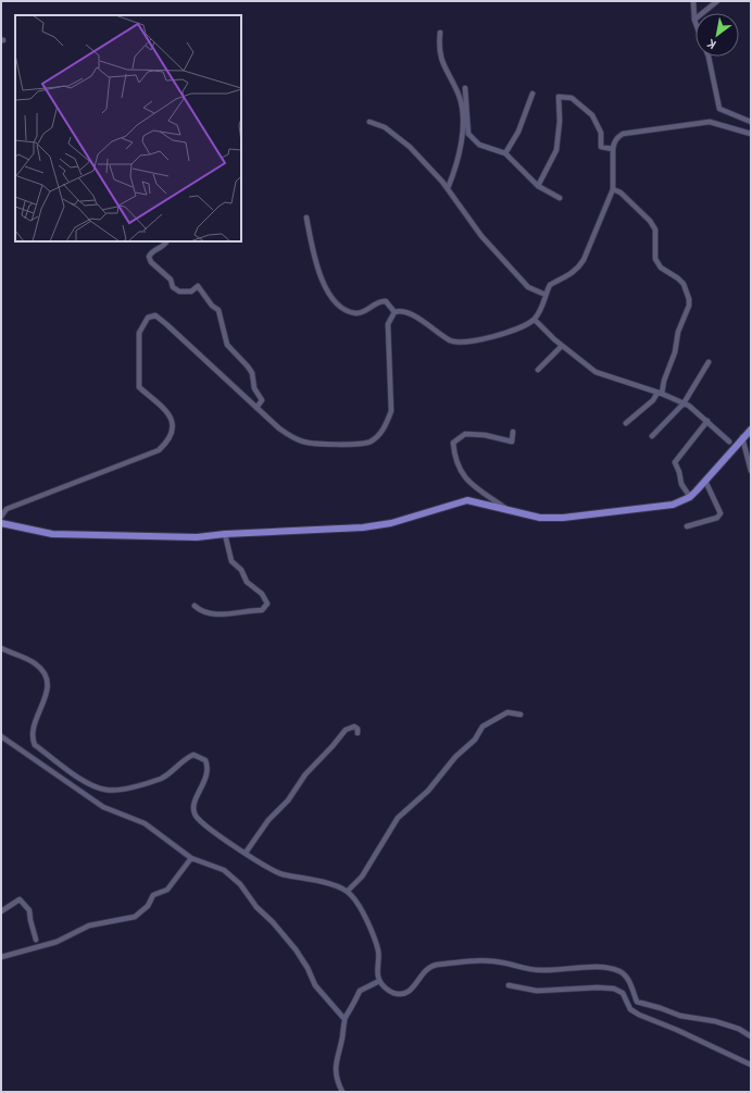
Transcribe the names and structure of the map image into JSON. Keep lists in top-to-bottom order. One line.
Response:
{"north":"bottom left"}
